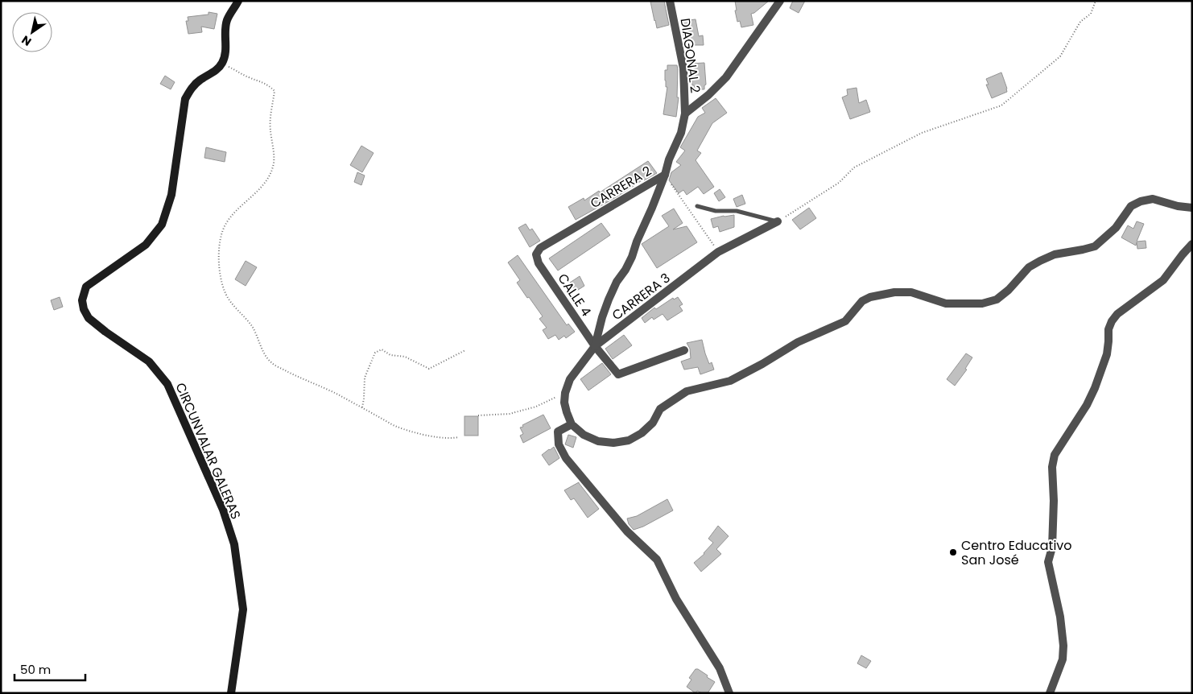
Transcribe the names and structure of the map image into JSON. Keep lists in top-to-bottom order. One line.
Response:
{"streets":{"main road":["CIRCUNVALAR GALERAS"],"street":["DIAGONAL 2","CARRERA 2","CALLE 4","CARRERA 3"]},"crossings":[["DIAGONAL 2","CARRERA 2"],["CARRERA 2","CALLE 4"],["CALLE 4","CARRERA 3"]],"places":["Centro Educativo San José"],"scale_bar":"50 m","north":"bottom left"}
